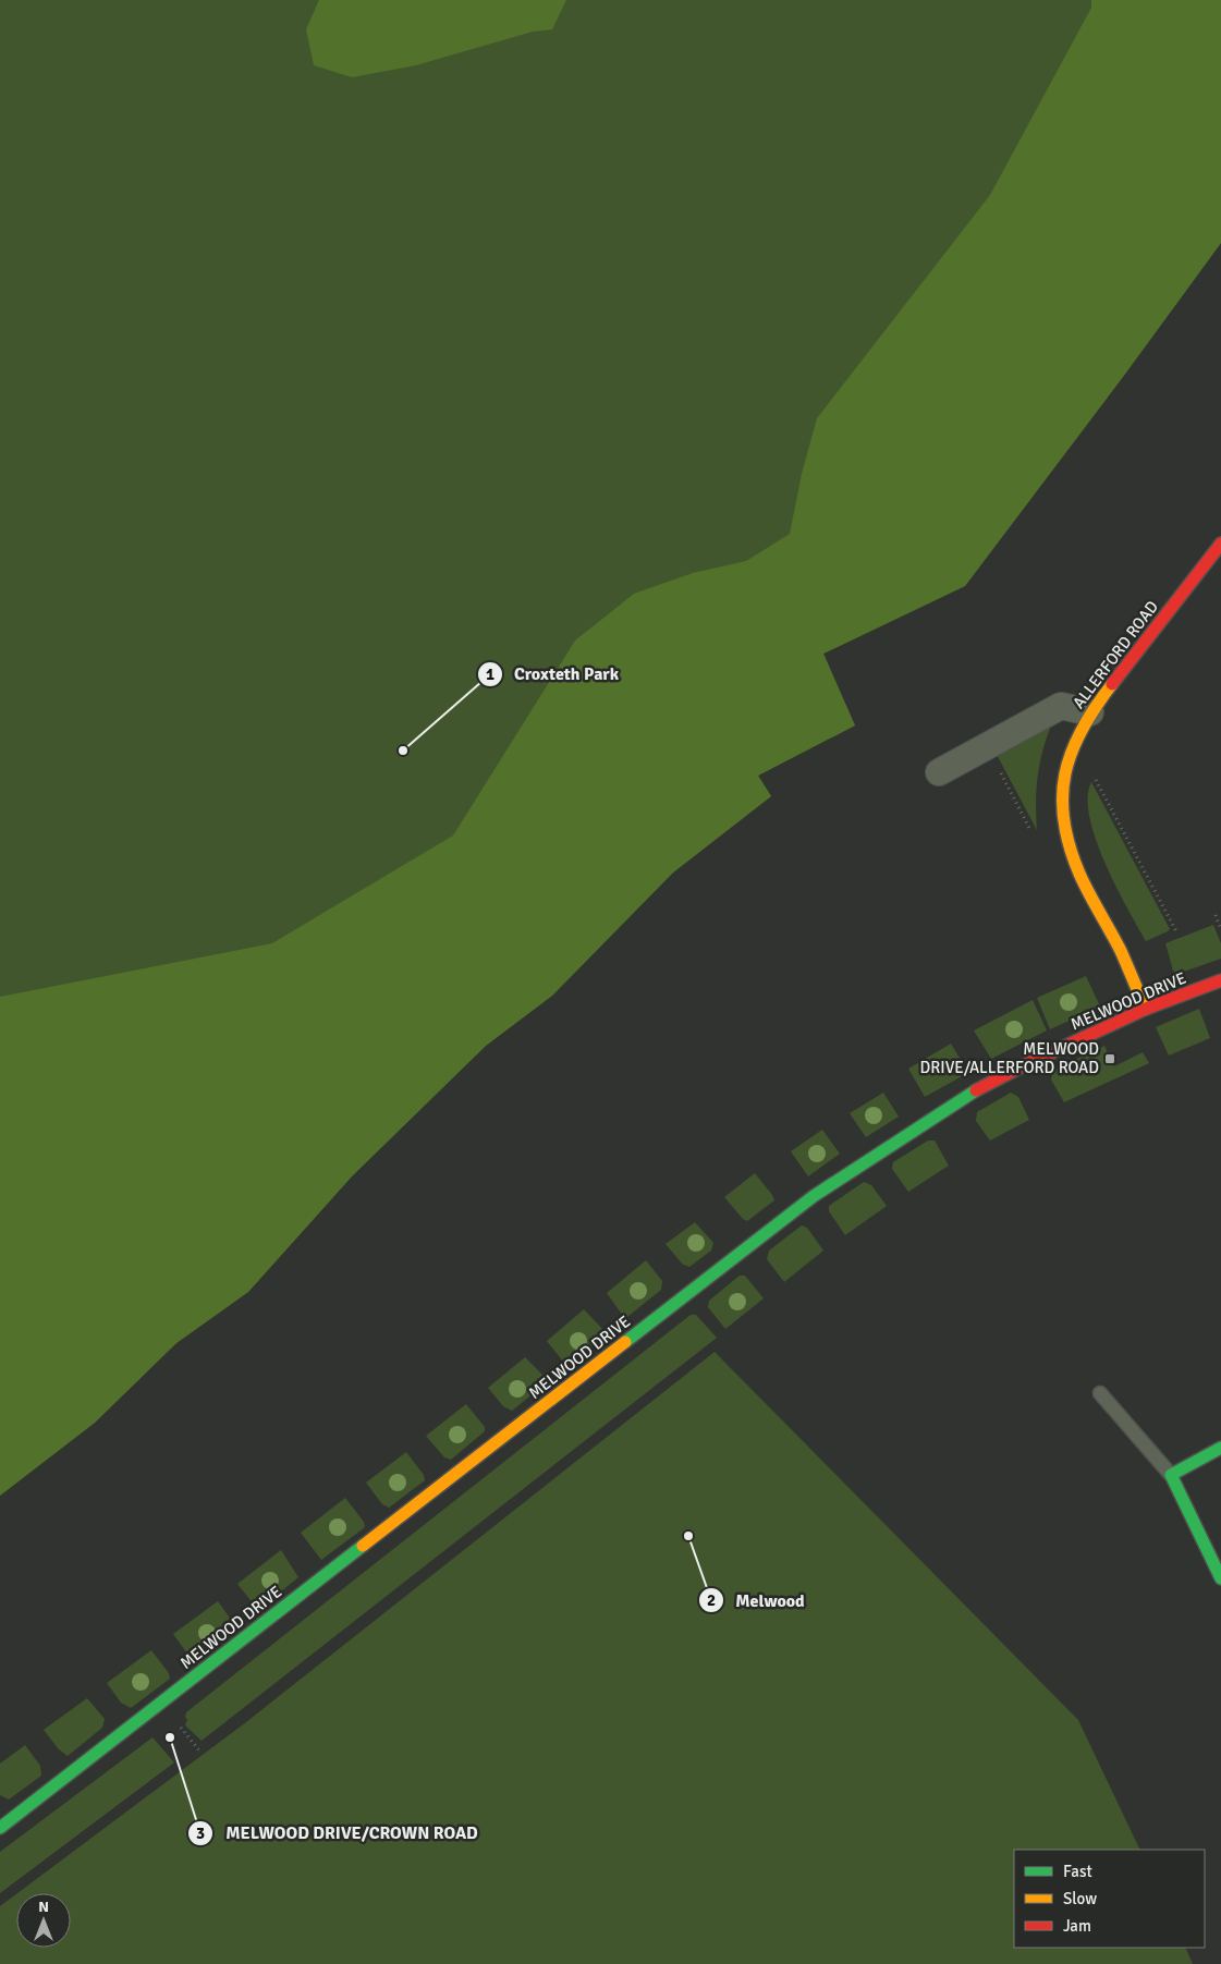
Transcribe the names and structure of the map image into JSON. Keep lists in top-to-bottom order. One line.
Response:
{"streets":{"street":["ALLERFORD ROAD","MELWOOD DRIVE"]},"crossings":[["ALLERFORD ROAD","MELWOOD DRIVE"]],"places":{"other":["Croxteth Park","Melwood","MELWOOD DRIVE/CROWN ROAD"],"transit":["MELWOOD DRIVE/ALLERFORD ROAD"]},"legend":["Fast","Slow","Jam"],"north":"top"}
